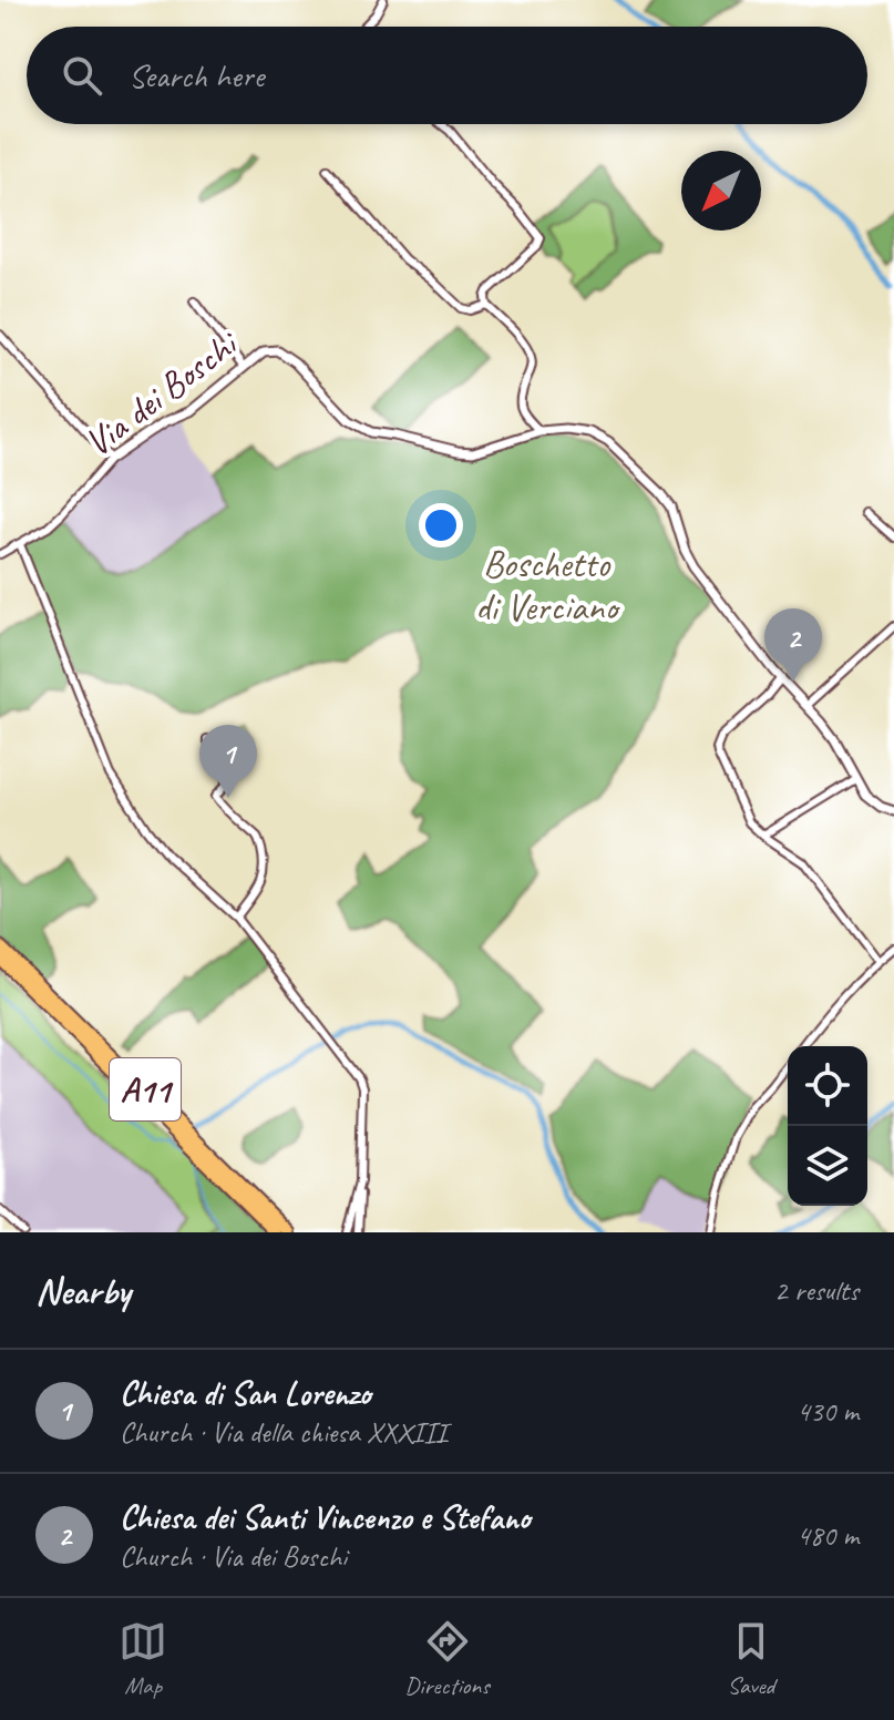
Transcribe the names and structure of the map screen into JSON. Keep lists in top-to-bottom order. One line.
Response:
{"streets":{"highway":["A11"],"street":["Via dei Boschi"]},"parks":["Boschetto di Verciano"],"north":"bottom left","page":{"search":"Search here","pins":["2","1"],"heading":["Nearby","2 results"],"list":[{"mark":"1","name":"Chiesa di San Lorenzo","note":"Church · Via della chiesa XXXIII","value":"430 m"},{"mark":"2","name":"Chiesa dei Santi Vincenzo e Stefano","note":"Church · Via dei Boschi","value":"480 m"}],"nav":["Map","Directions","Saved"]}}
